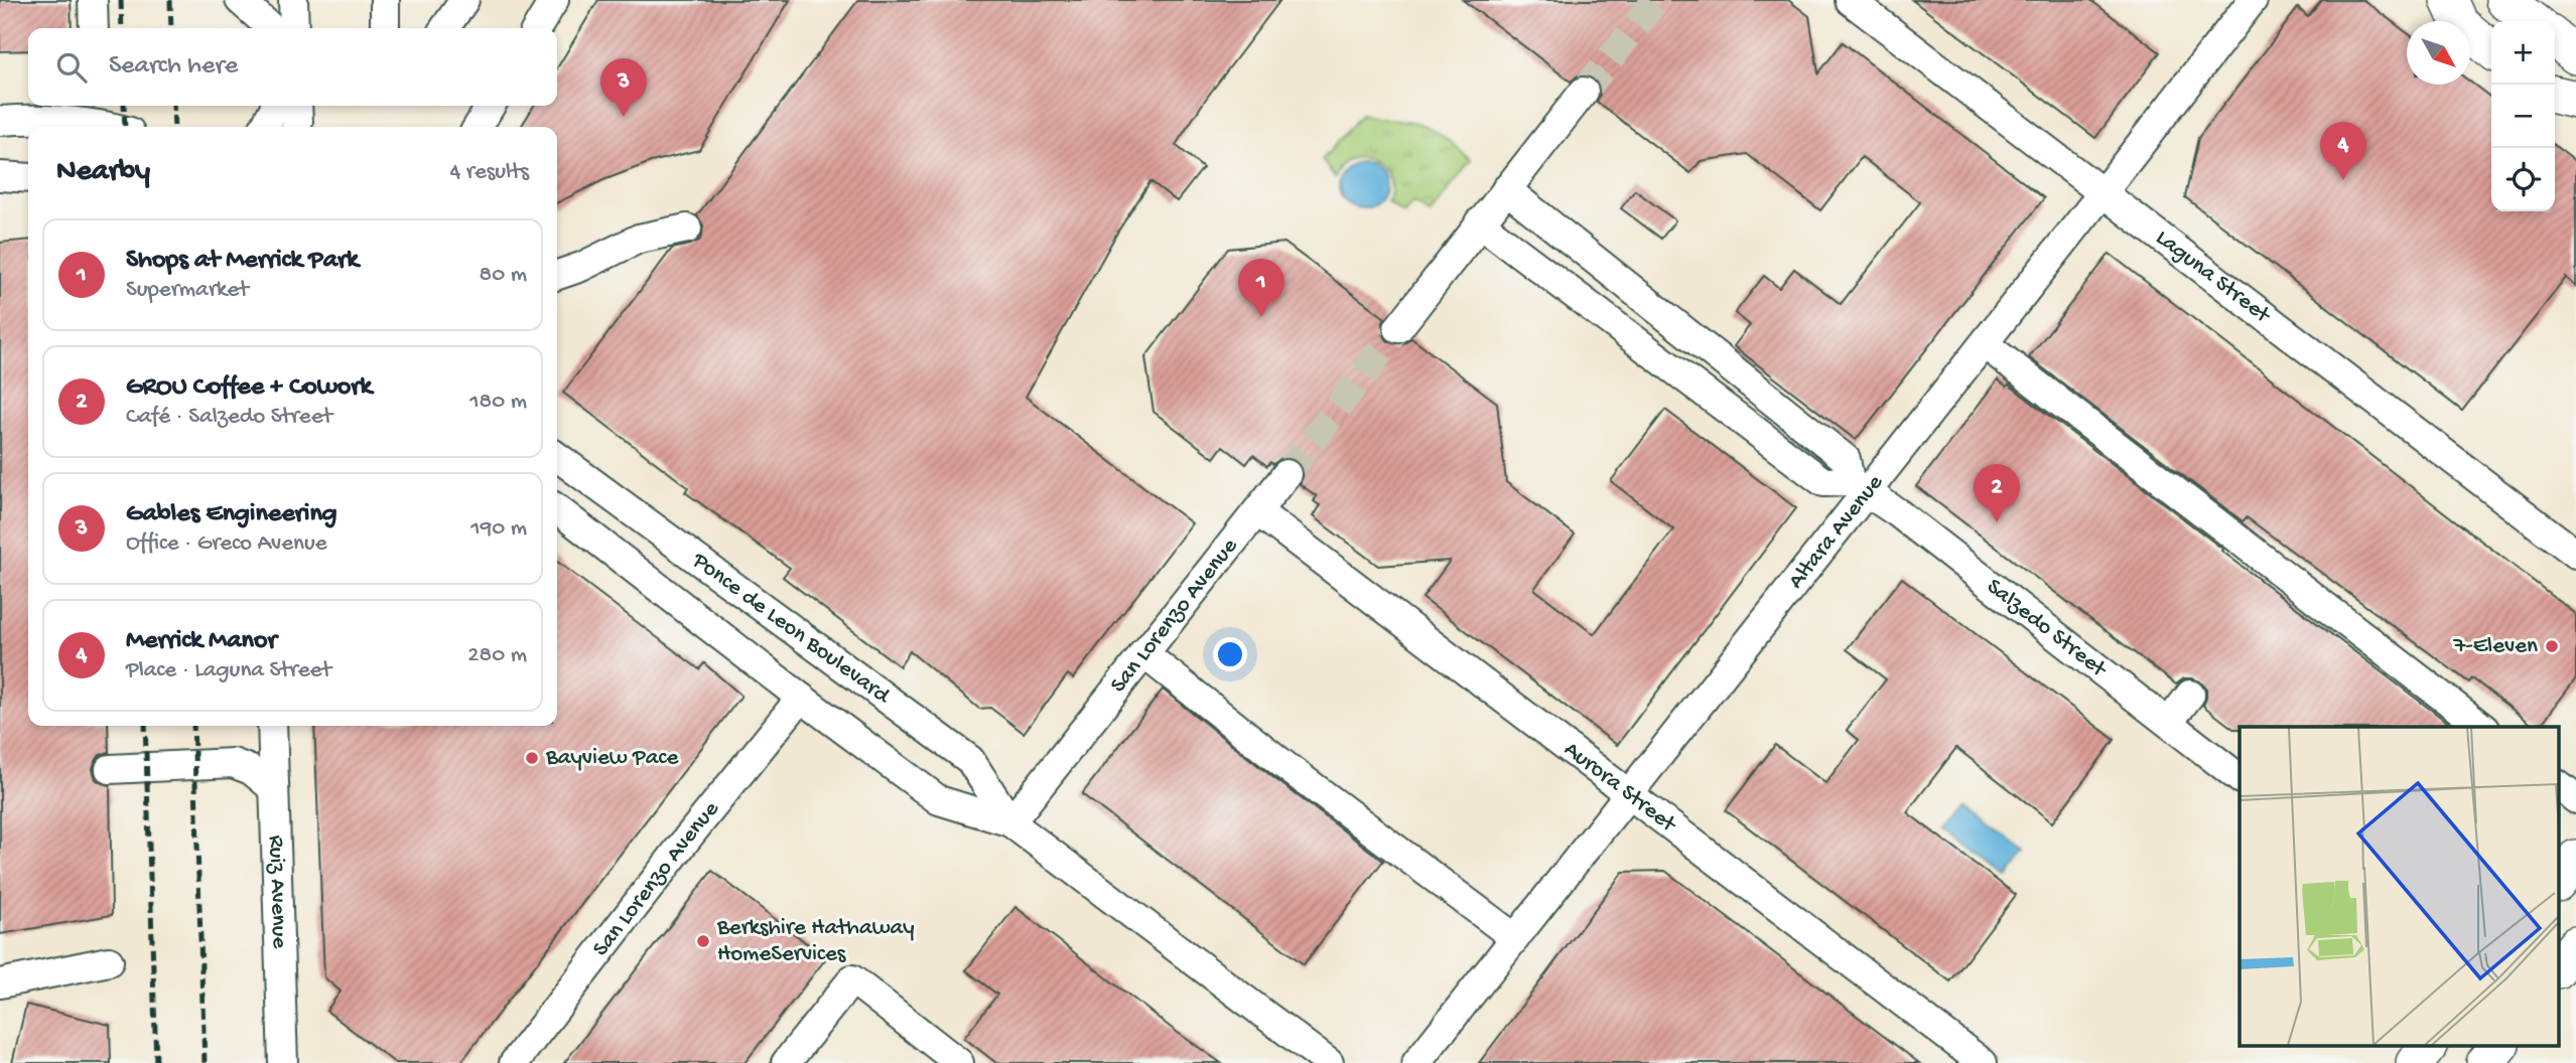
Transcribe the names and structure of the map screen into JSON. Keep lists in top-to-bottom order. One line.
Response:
{"streets":{"street":["Laguna Street","Altara Avenue","San Lorenzo Avenue","Ponce de Leon Boulevard","Salzedo Street","Aurora Street","Ruiz Avenue"]},"crossings":[["Laguna Street","Altara Avenue"],["Altara Avenue","Salzedo Street"],["Altara Avenue","Aurora Street"],["San Lorenzo Avenue","Ponce de Leon Boulevard"],["San Lorenzo Avenue","Aurora Street"]],"places":["7-Eleven","Bayview Pace","Berkshire Hathaway HomeServices"],"north":"bottom right","page":{"map_buttons":["+","−"],"search":"Search here","pins":["3","4","1","2"],"heading":["Nearby","4 results"],"list":[{"mark":"1","name":"Shops at Merrick Park","note":"Supermarket","value":"80 m"},{"mark":"2","name":"GROU Coffee + Cowork","note":"Café · Salzedo Street","value":"180 m"},{"mark":"3","name":"Gables Engineering","note":"Office · Greco Avenue","value":"190 m"},{"mark":"4","name":"Merrick Manor","note":"Place · Laguna Street","value":"280 m"}]}}
